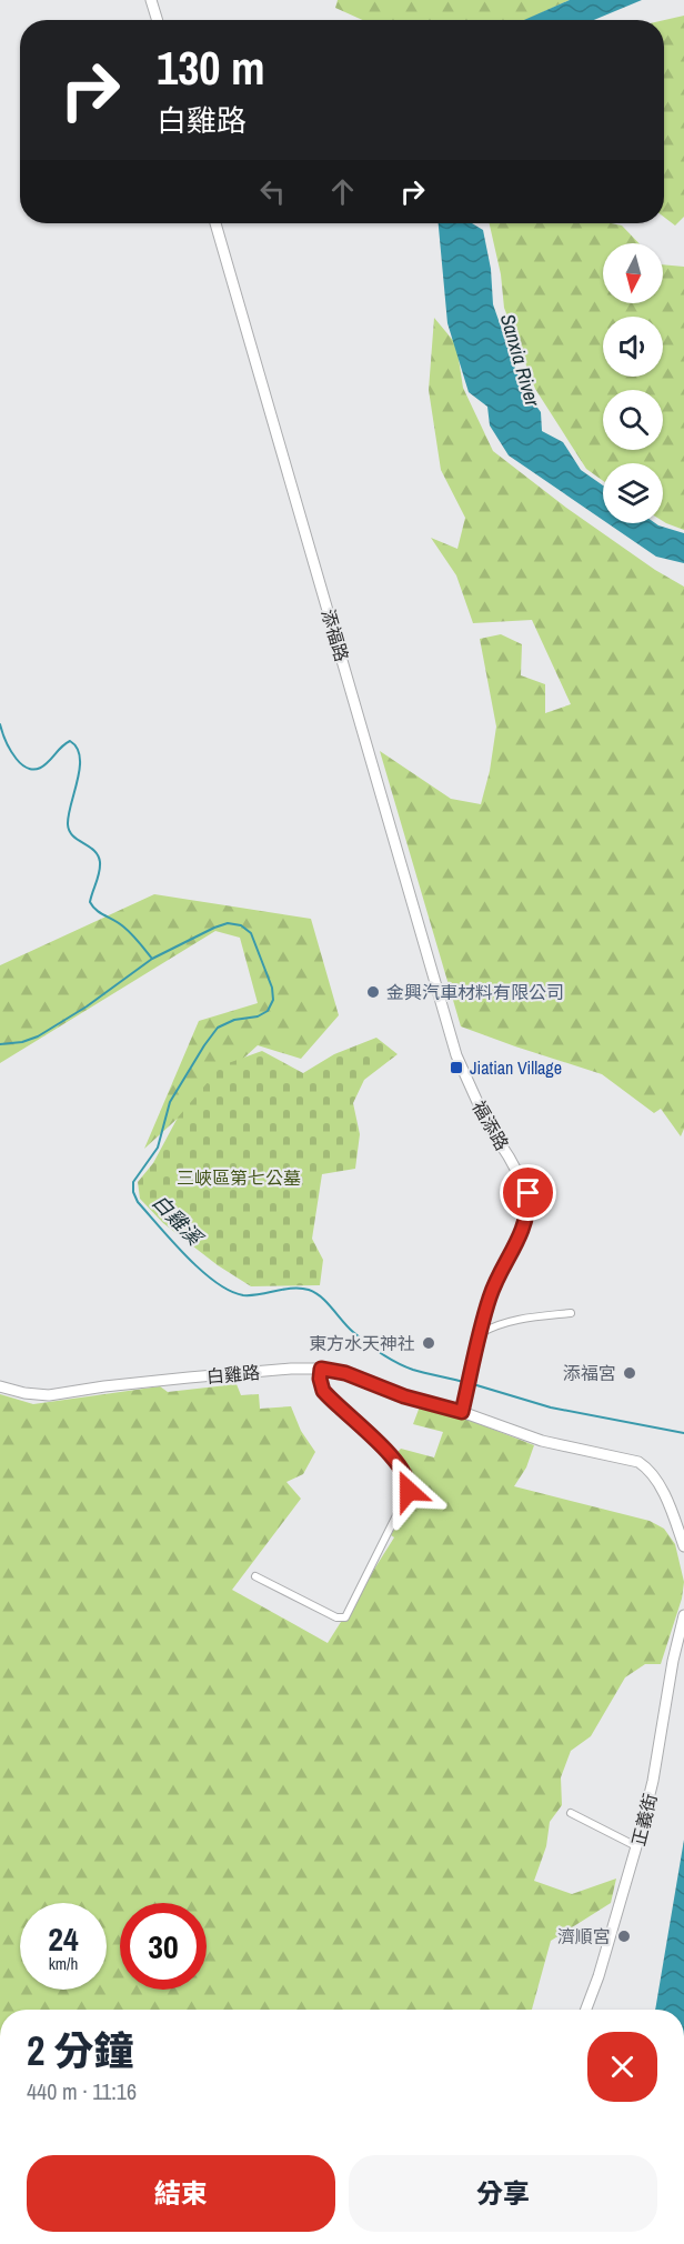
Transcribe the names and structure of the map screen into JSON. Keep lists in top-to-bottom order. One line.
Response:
{"streets":{"street":["添福路","福添路","白雞路","正義街"]},"crossings":[["添福路","福添路"]],"water":["Sanxia River","白雞溪"],"parks":["三峽區第七公墓"],"places":{"other":["金興汽車材料有限公司","東方水天神社","添福宮","濟順宮"],"transit":["Jiatian Village"]},"north":"bottom","page":{"turn":["130 m","白雞路"],"speed":"24 km/h","limit":"30","heading":["2 分鐘","440 m · 11:16"],"buttons":["結束","分享"]}}
